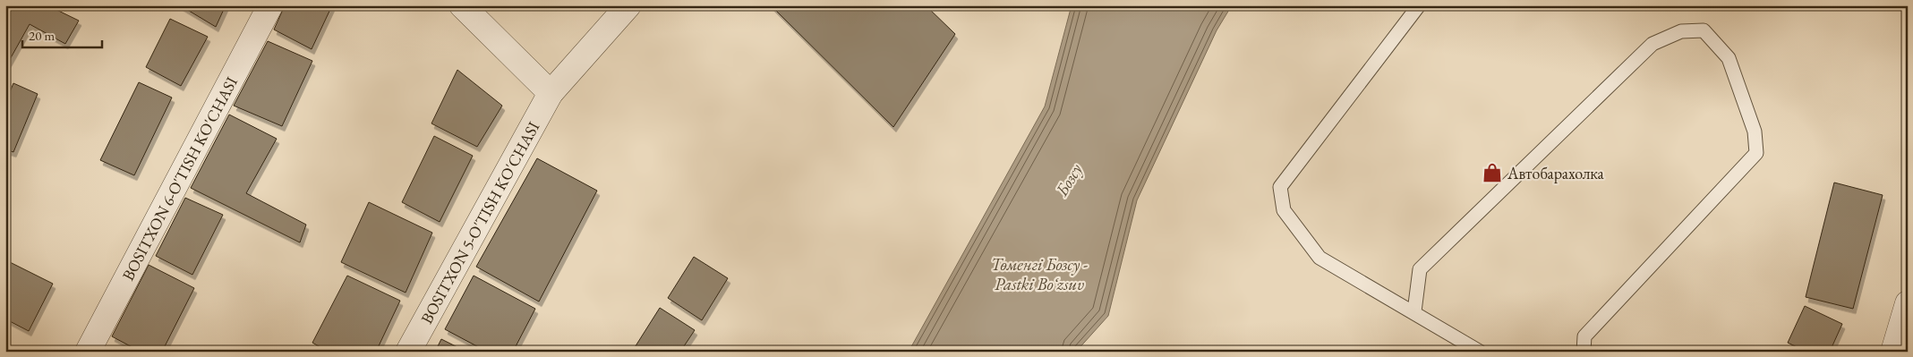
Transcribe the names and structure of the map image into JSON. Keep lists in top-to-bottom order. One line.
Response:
{"streets":{"street":["BOSITXON 6-O'TISH KO'CHASI","BOSITXON 5-O'TISH KO'CHASI"]},"water":["Бозсу","Төменгі Бозсу - Pastki Boʻzsuv"],"places":{"shop":["Автобарахолка"]},"scale_bar":"20 m"}
